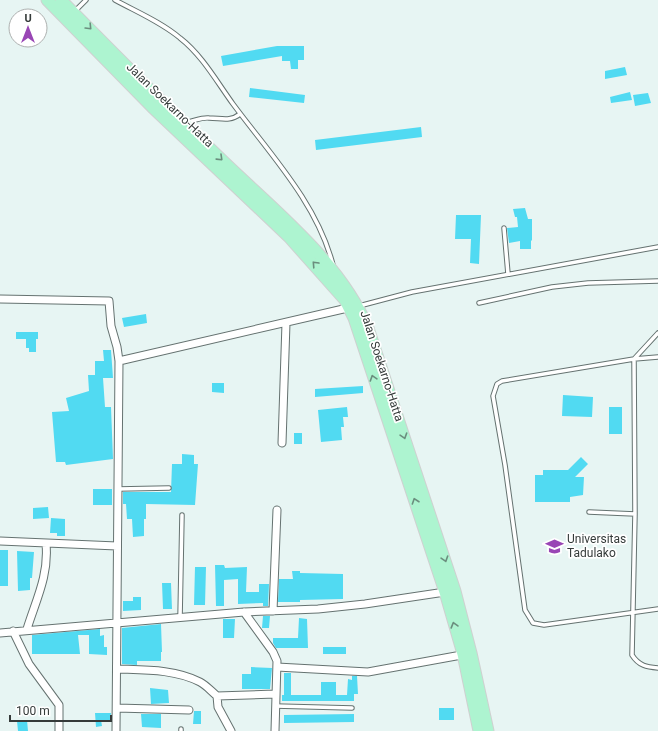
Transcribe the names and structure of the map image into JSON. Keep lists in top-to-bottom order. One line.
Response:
{"streets":{"main road":["Jalan Soekarno-Hatta"]},"places":{"school or university":["Universitas Tadulako"]},"scale_bar":"100 m","north":"top"}
